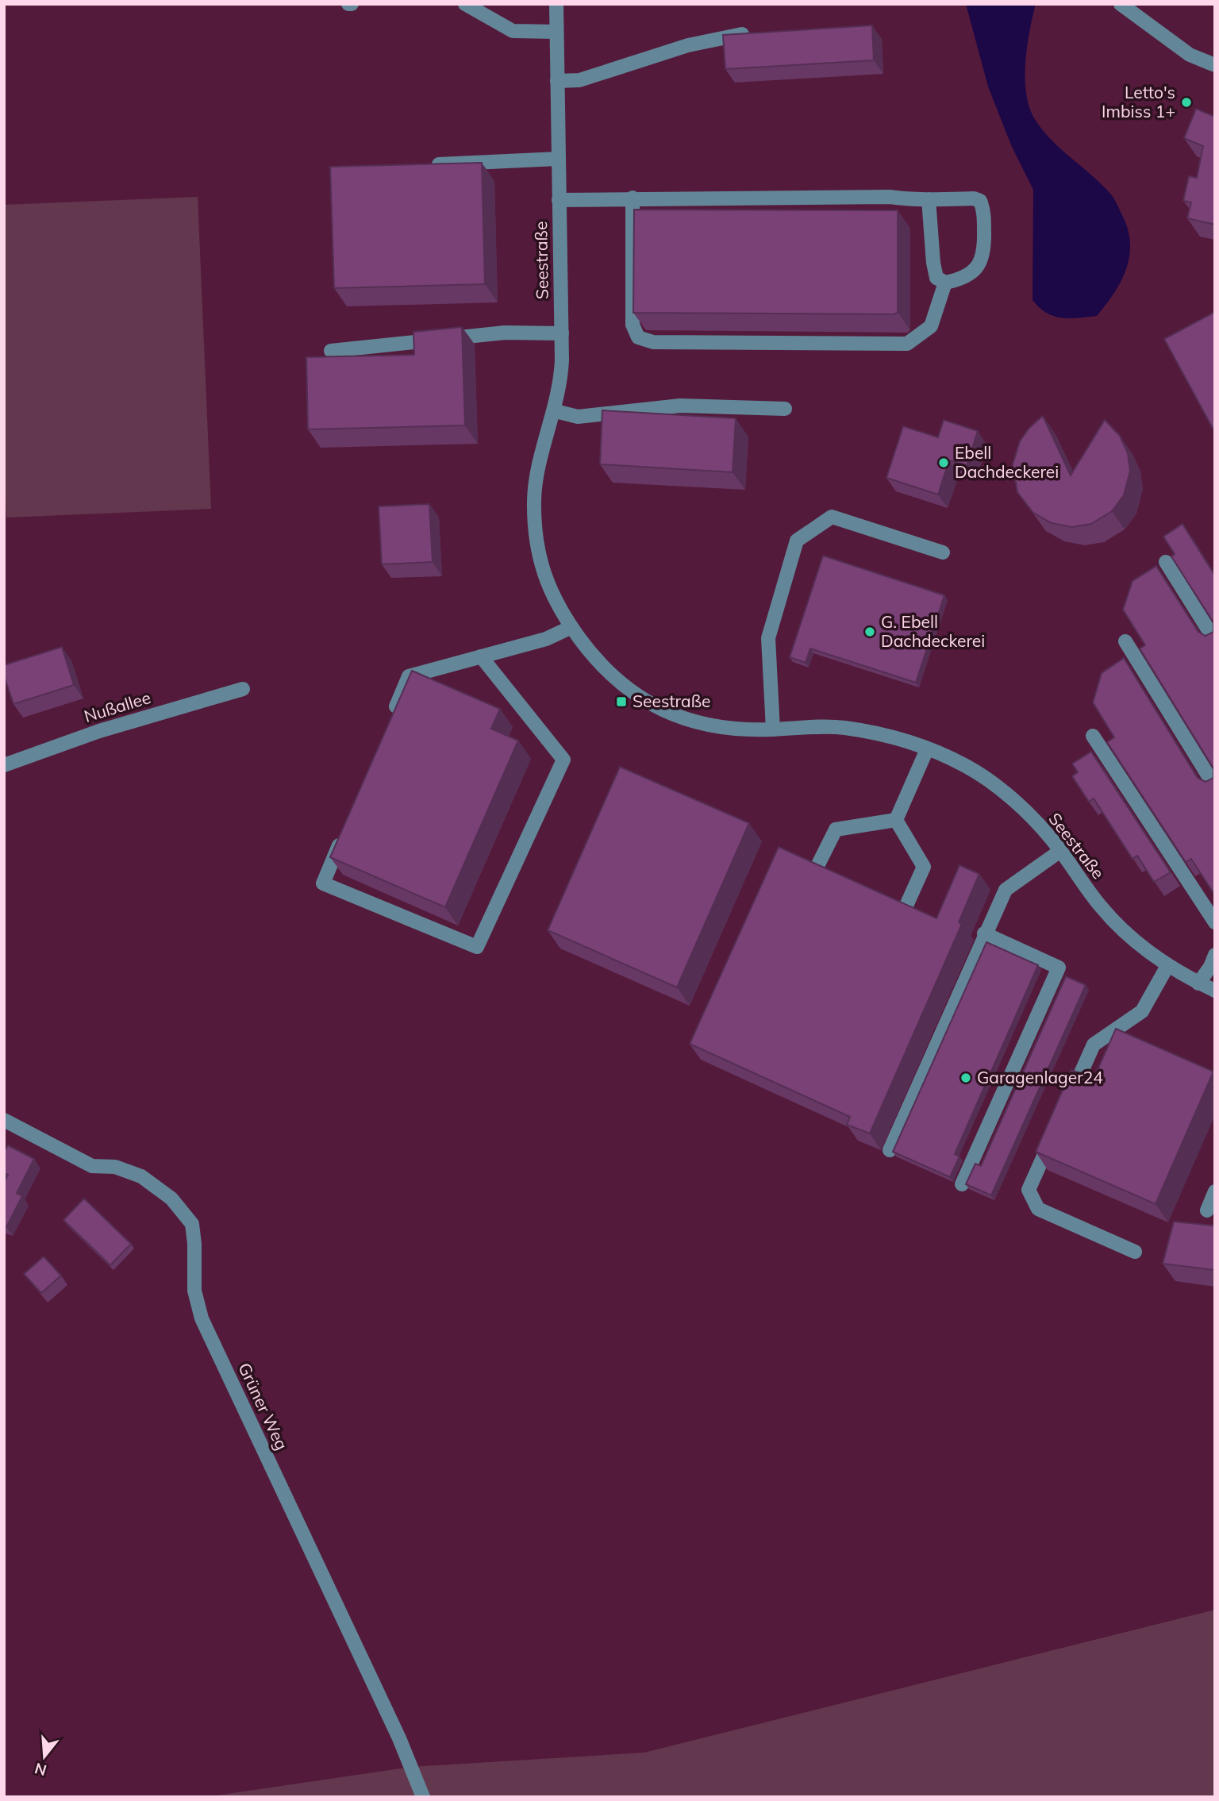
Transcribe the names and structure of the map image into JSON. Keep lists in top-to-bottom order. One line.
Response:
{"streets":{"street":["Seestraße","Nußallee","Grüner Weg"]},"places":{"other":["Letto's Imbiss 1+","Ebell Dachdeckerei","G. Ebell Dachdeckerei","Garagenlager24"],"transit":["Seestraße"]},"north":"bottom"}
